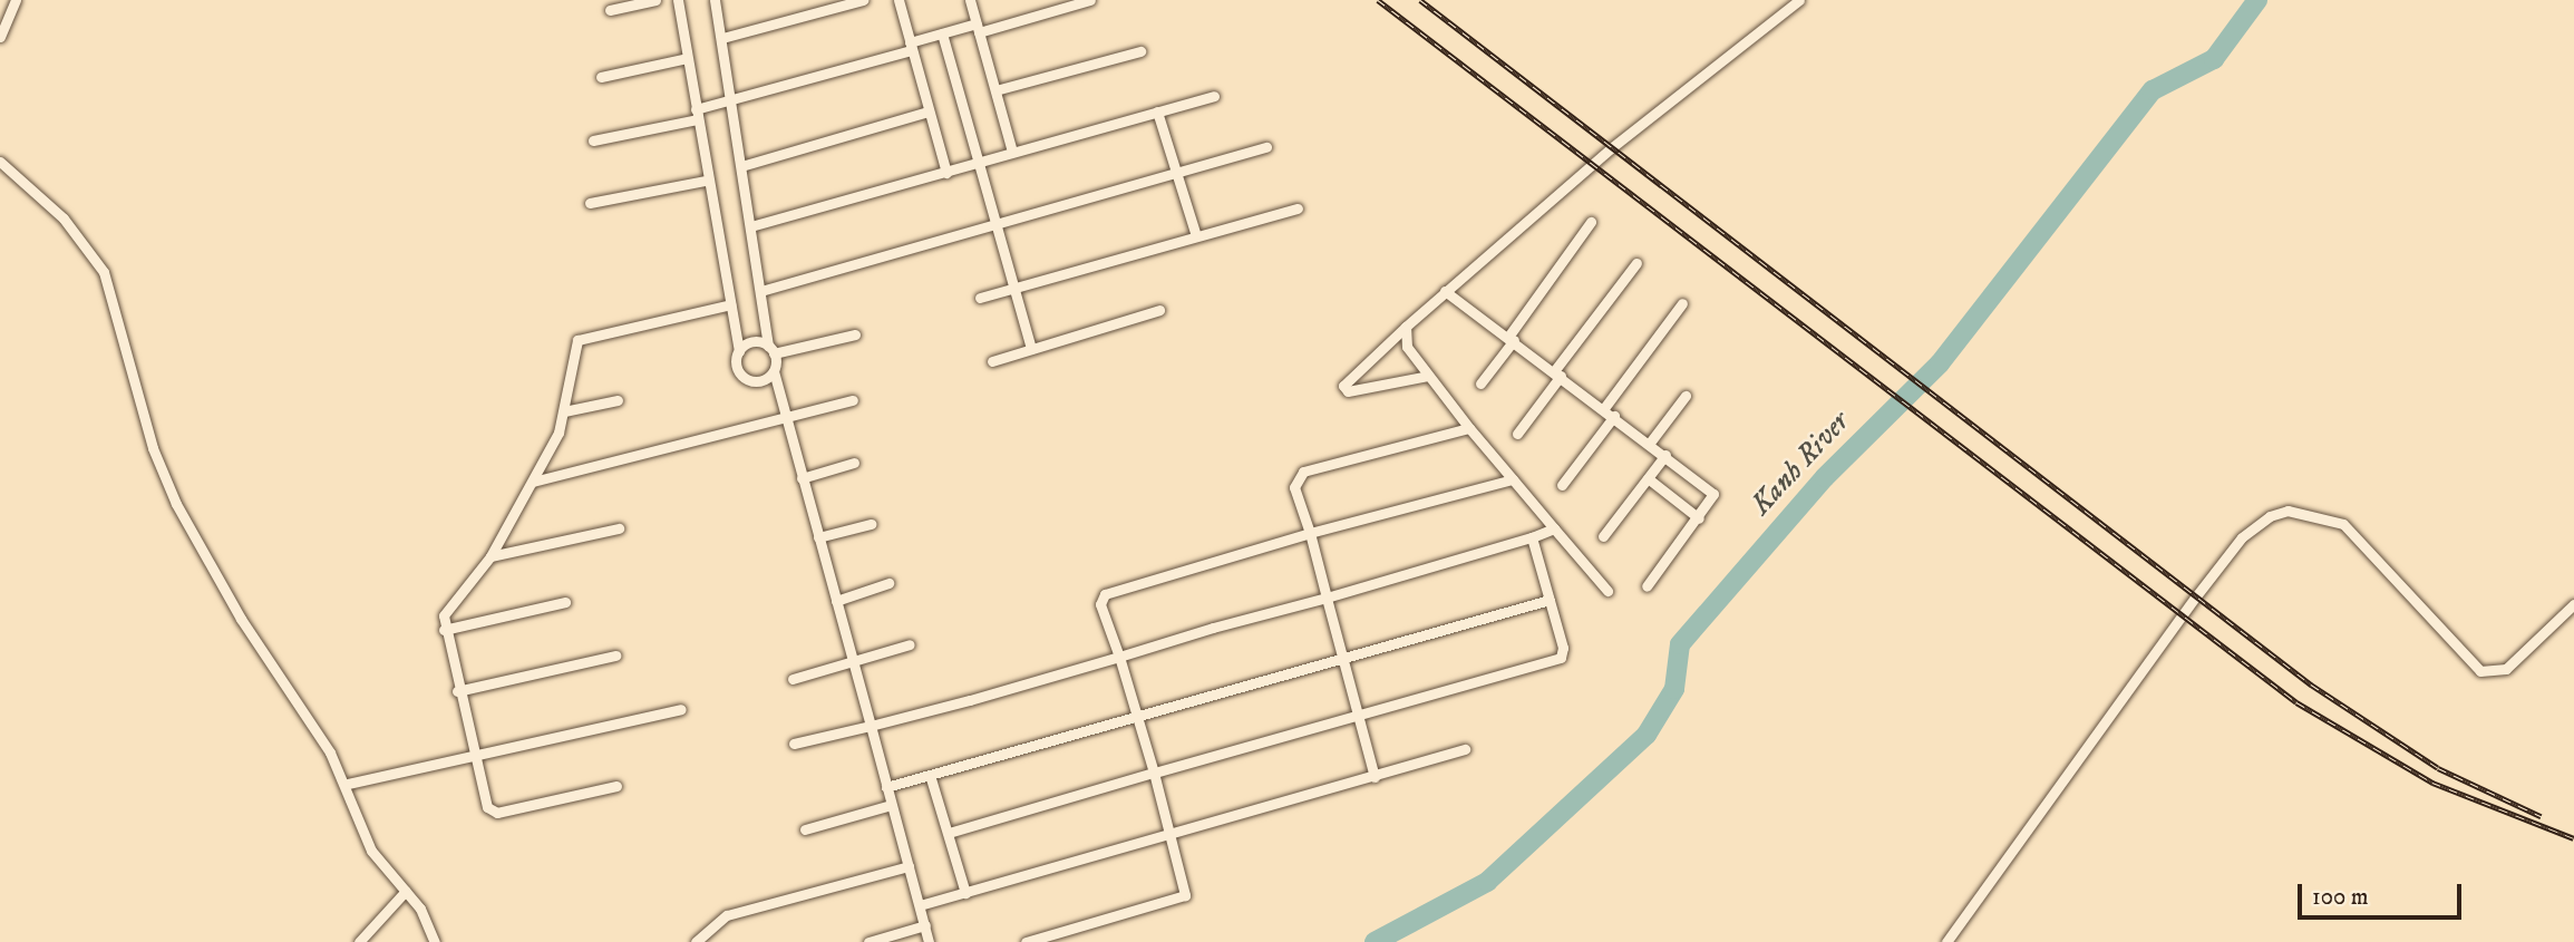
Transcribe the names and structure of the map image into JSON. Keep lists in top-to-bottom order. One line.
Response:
{"water":["Kanh River"],"scale_bar":"100 m"}
